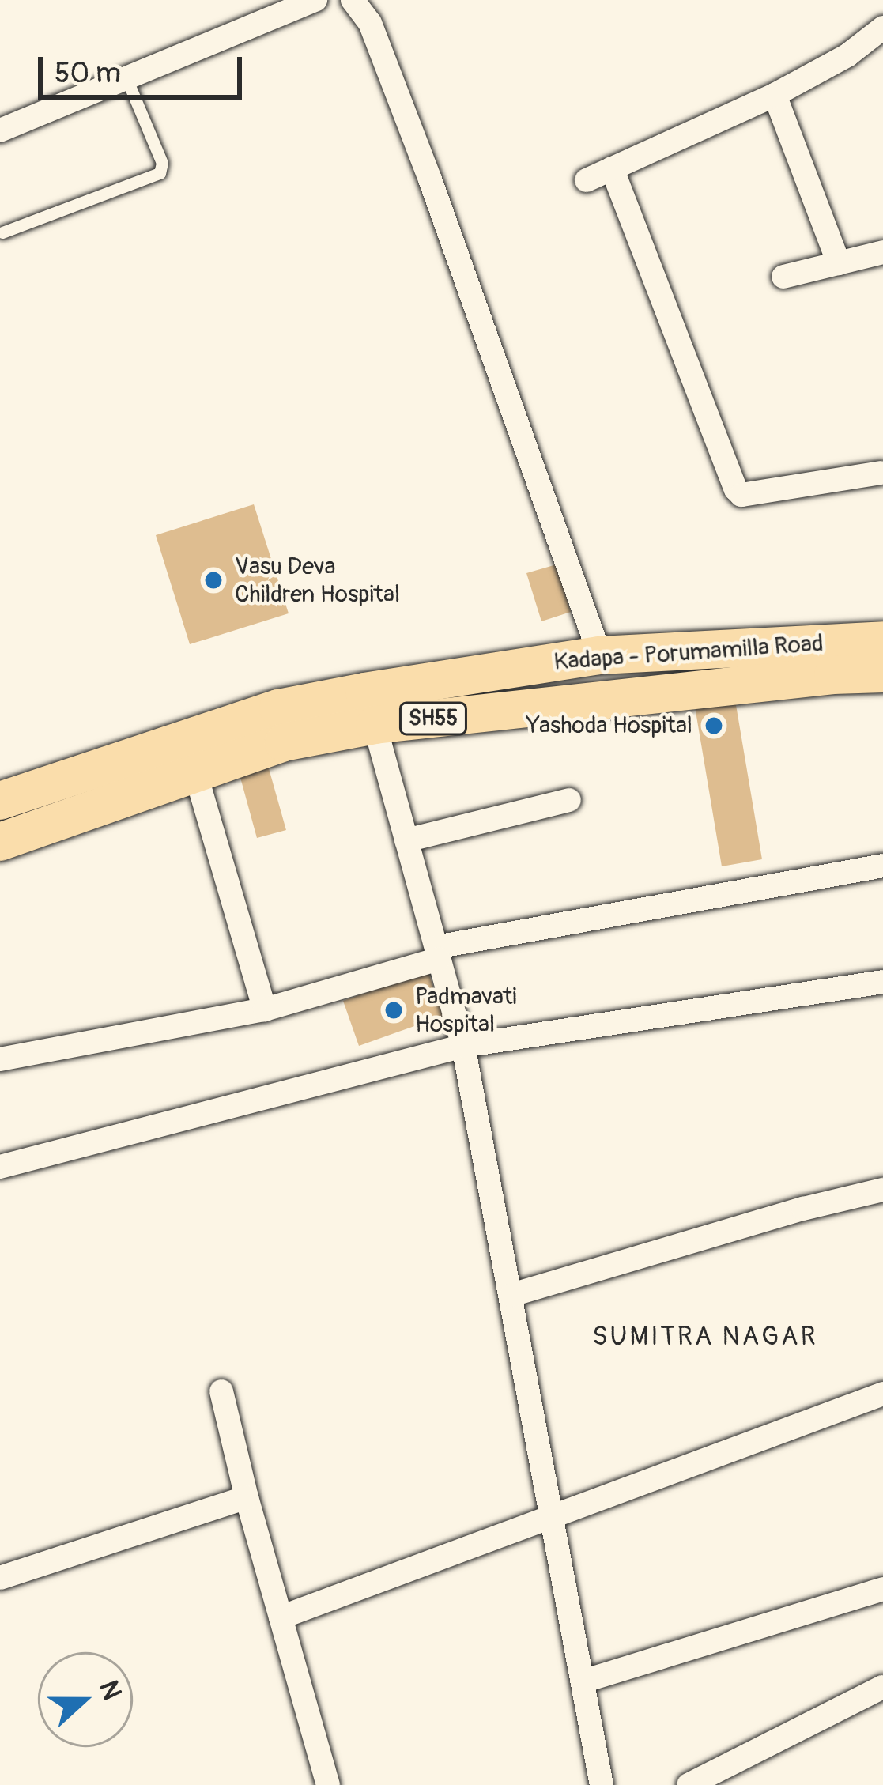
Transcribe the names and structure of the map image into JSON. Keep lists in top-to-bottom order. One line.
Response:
{"streets":{"main road":["Kadapa - Porumamilla Road","SH55"]},"districts":["SUMITRA NAGAR"],"places":["Vasu Deva Children Hospital","Yashoda Hospital","Padmavati Hospital"],"scale_bar":"50 m","north":"right"}
